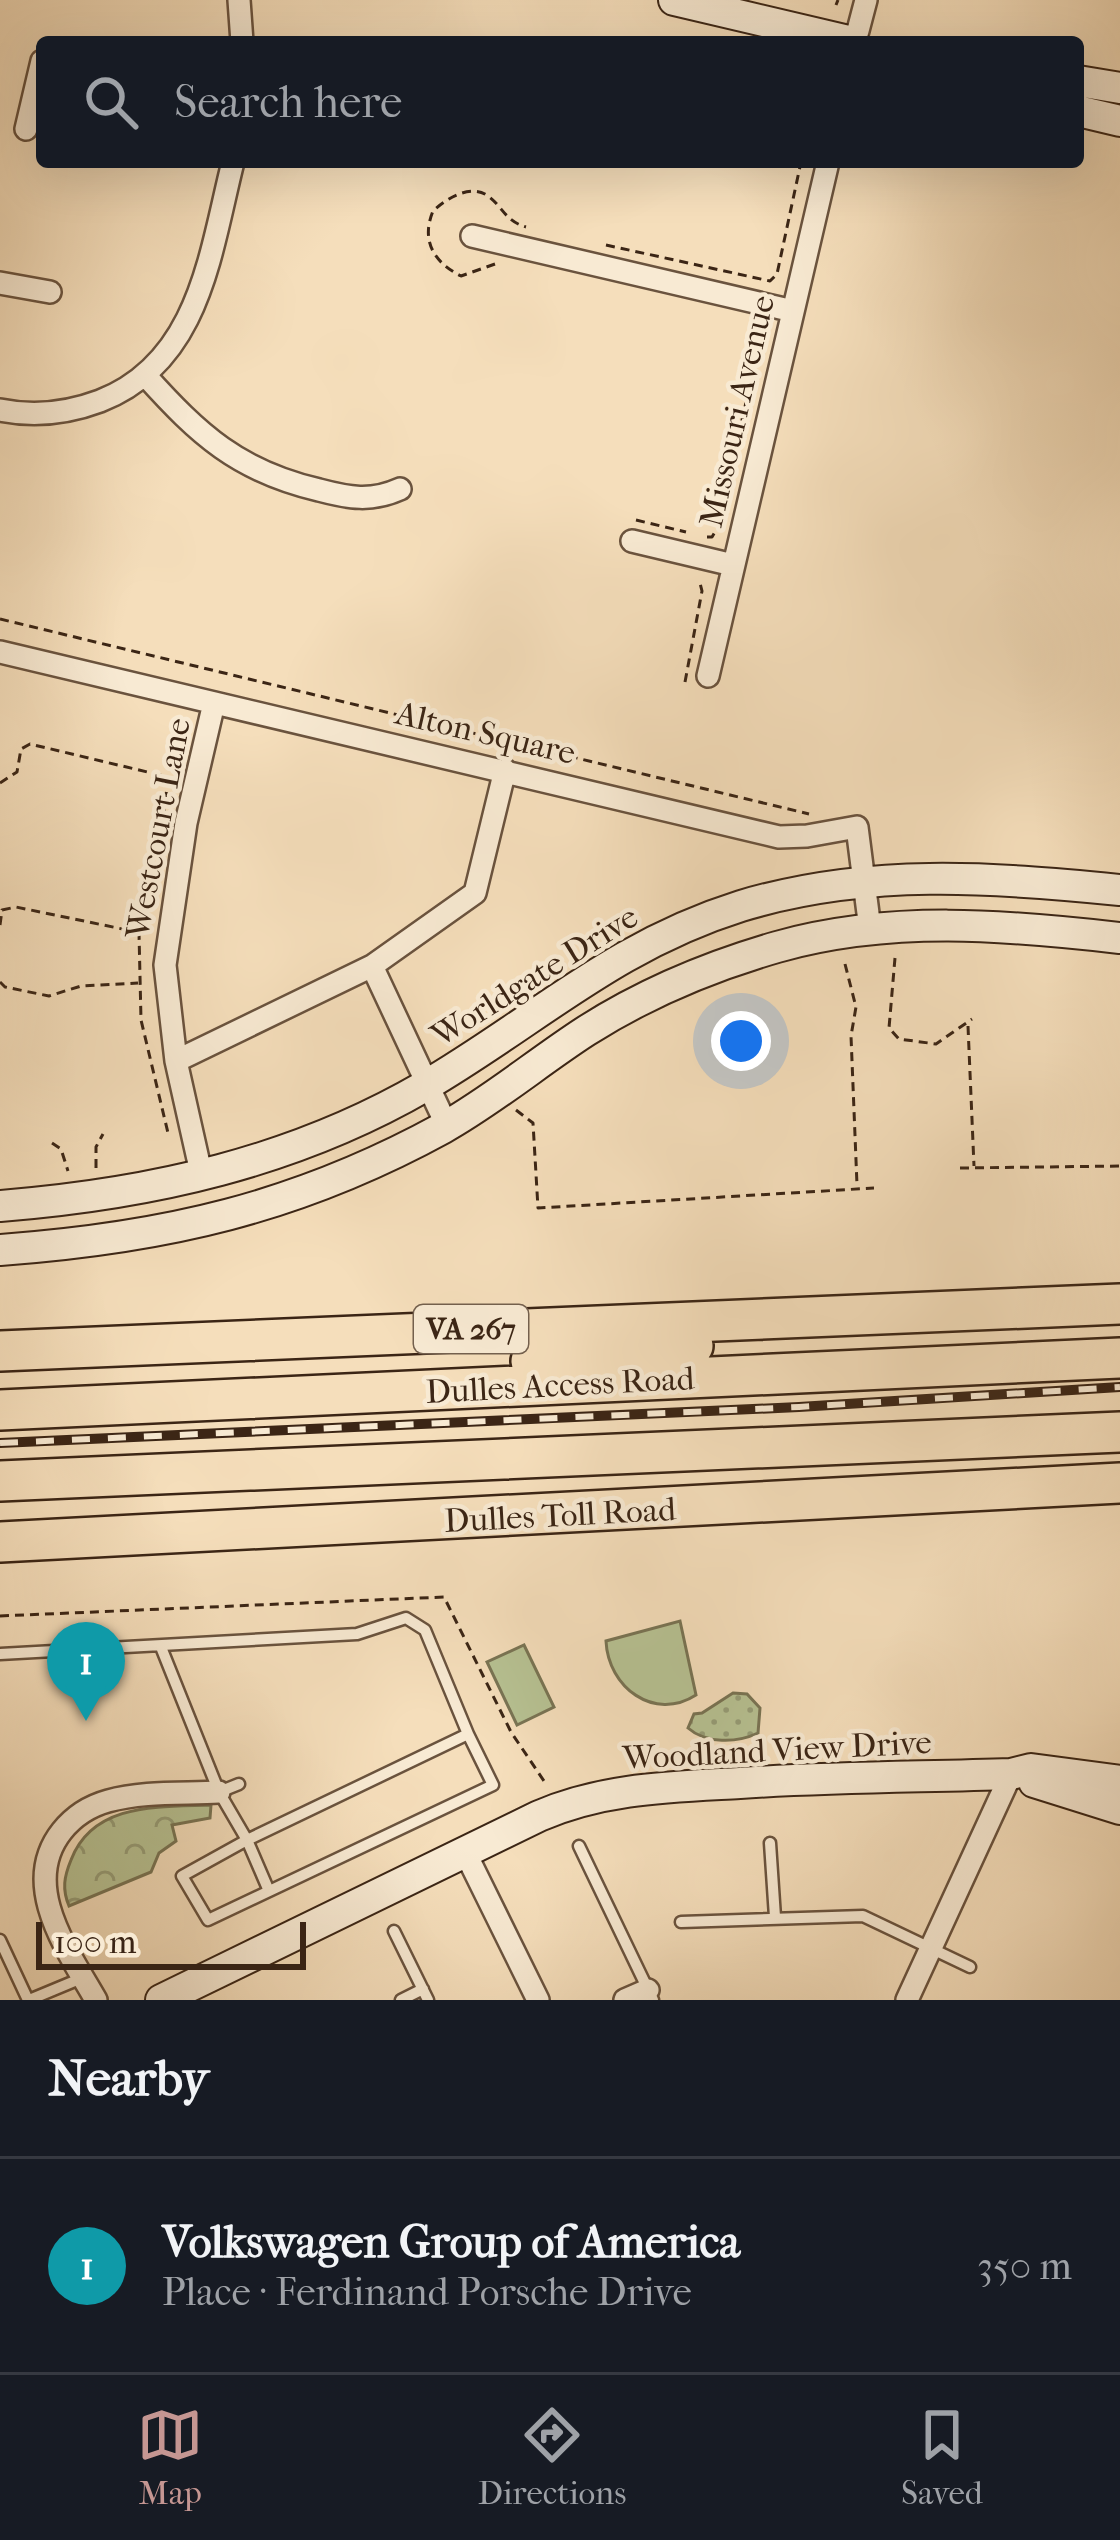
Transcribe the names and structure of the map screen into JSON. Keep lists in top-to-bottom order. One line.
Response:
{"streets":{"highway":["VA 267","Dulles Access Road","Dulles Toll Road"],"street":["Missouri Avenue","Alton Square","Westcourt Lane","Worldgate Drive","Woodland View Drive"]},"crossings":[["Alton Square","Westcourt Lane"],["Alton Square","Worldgate Drive"],["Westcourt Lane","Worldgate Drive"]],"scale_bar":"100 m","page":{"search":"Search here","pins":"1","scale":"100 m","heading":"Nearby","list":[{"mark":"1","name":"Volkswagen Group of America","note":"Place · Ferdinand Porsche Drive","value":"350 m"}],"nav":["Map","Directions","Saved"]}}
